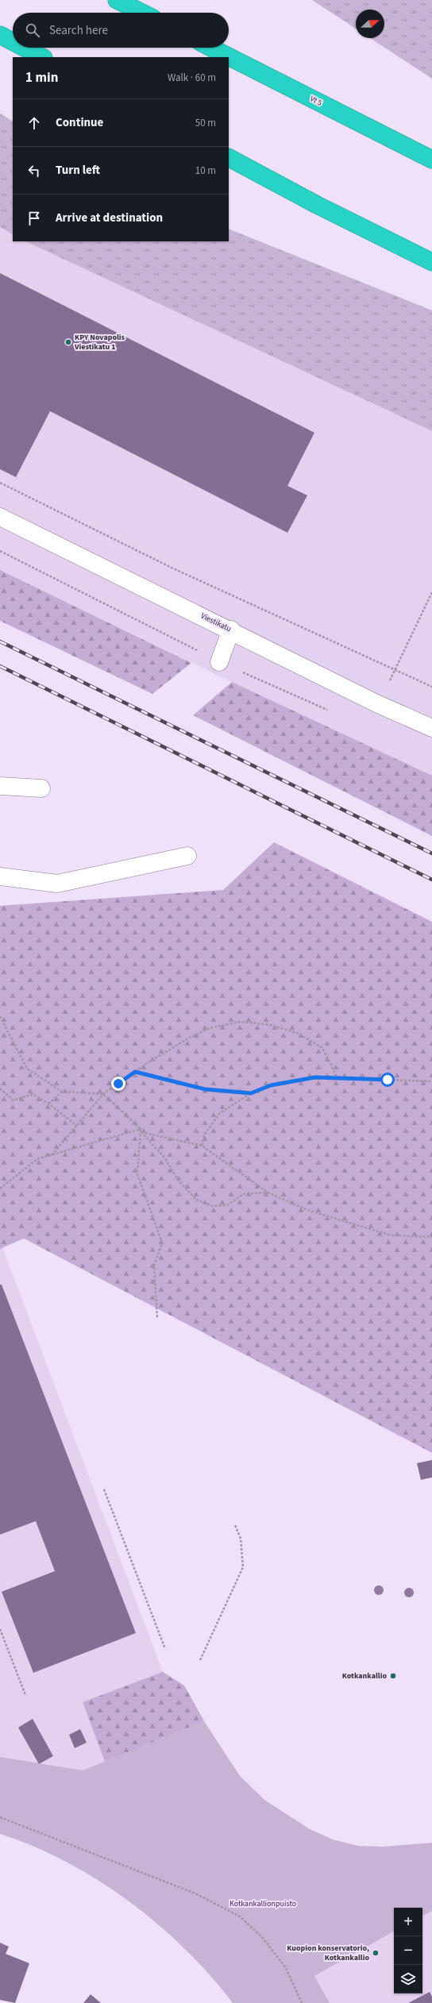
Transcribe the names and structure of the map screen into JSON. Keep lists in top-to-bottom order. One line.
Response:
{"streets":{"highway":["Vt 5"],"street":["Viestikatu"]},"parks":["Kotkankallionpuisto"],"places":["KPY Novapolis Viestikatu 1","Kotkankallio","Kuopion konservatorio, Kotkankallio"],"north":"right","page":{"search":"Search here","heading":["1 min","Walk · 60 m"],"list":[["Continue","50 m"],["Turn left","10 m"],"Arrive at destination"],"map_buttons":["+","−"]}}
